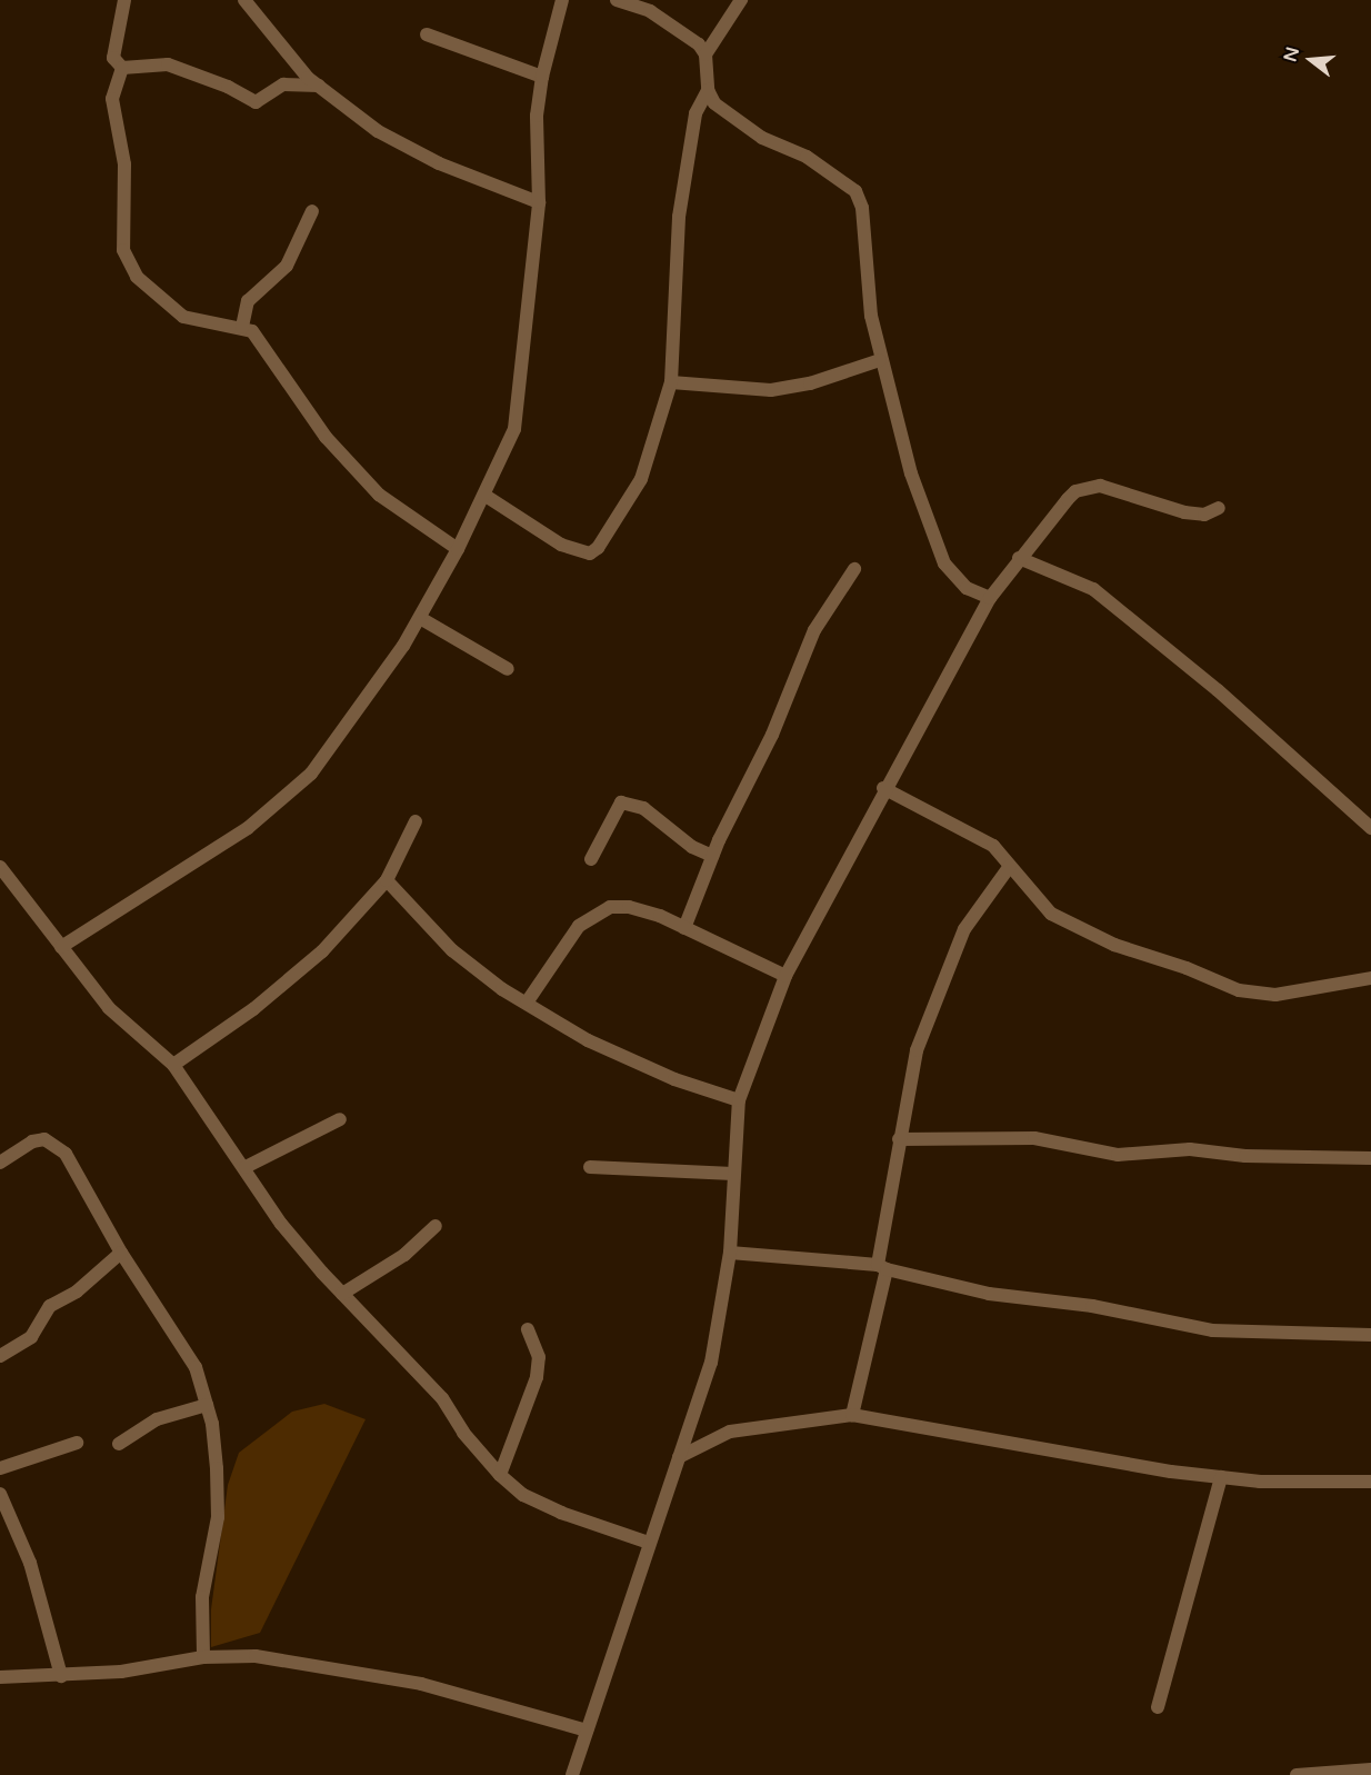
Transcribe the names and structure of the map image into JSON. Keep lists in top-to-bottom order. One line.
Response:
{"north":"left"}
